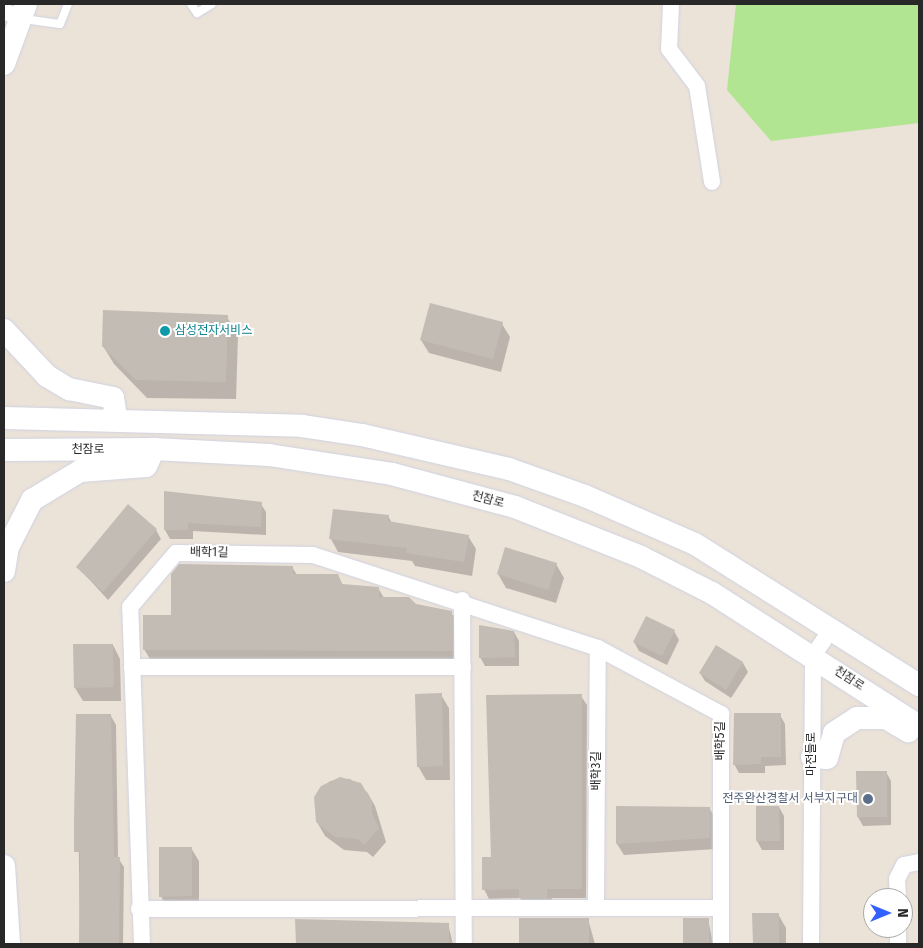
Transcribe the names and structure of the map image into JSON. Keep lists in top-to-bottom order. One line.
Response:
{"streets":{"street":["천잠로","배학1길","배학5길","마전들로","배학3길"]},"crossings":[["천잠로","마전들로"],["배학5길","배학3길"]],"places":["삼성전자서비스","전주완산경찰서 서부지구대"],"north":"right"}
